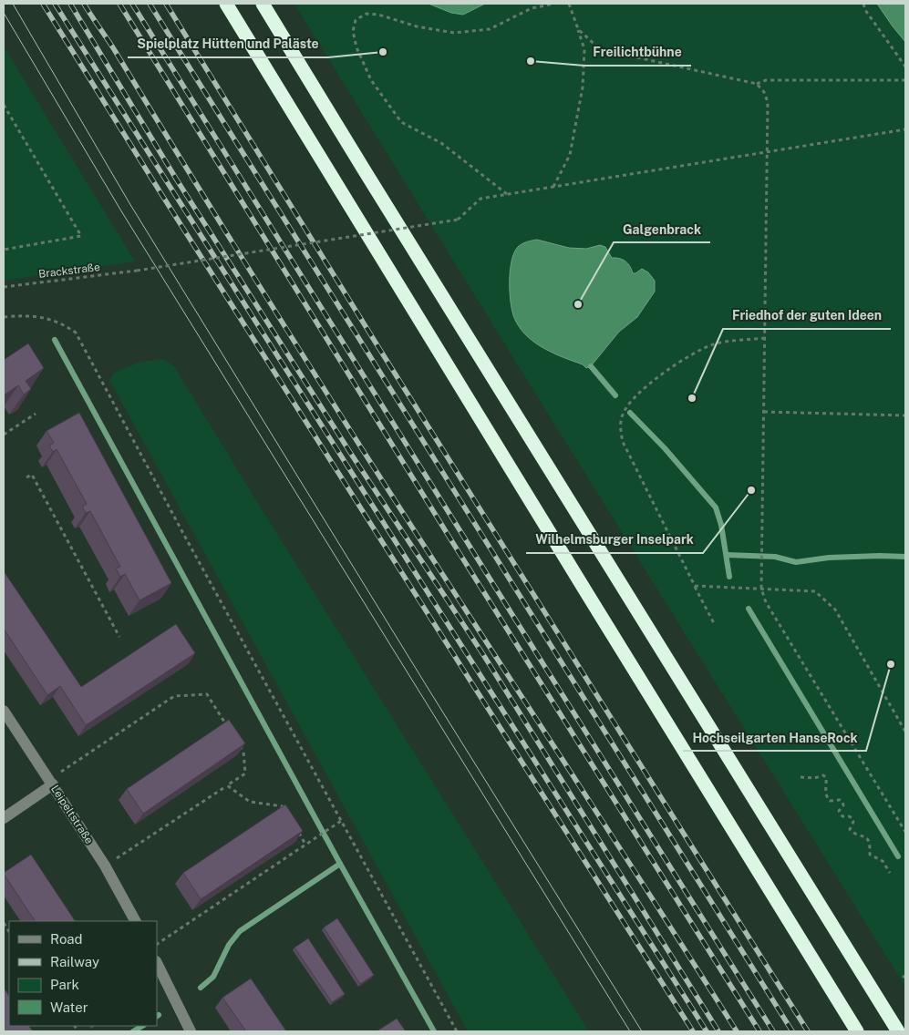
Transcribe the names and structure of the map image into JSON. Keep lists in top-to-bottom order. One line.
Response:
{"streets":{"street":["Leipeltstraße"],"path":["Brackstraße"]},"places":["Spielplatz Hütten und Paläste","Freilichtbühne","Galgenbrack","Friedhof der guten Ideen","Wilhelmsburger Inselpark","Hochseilgarten HanseRock"],"legend":["Road","Railway","Park","Water"]}
